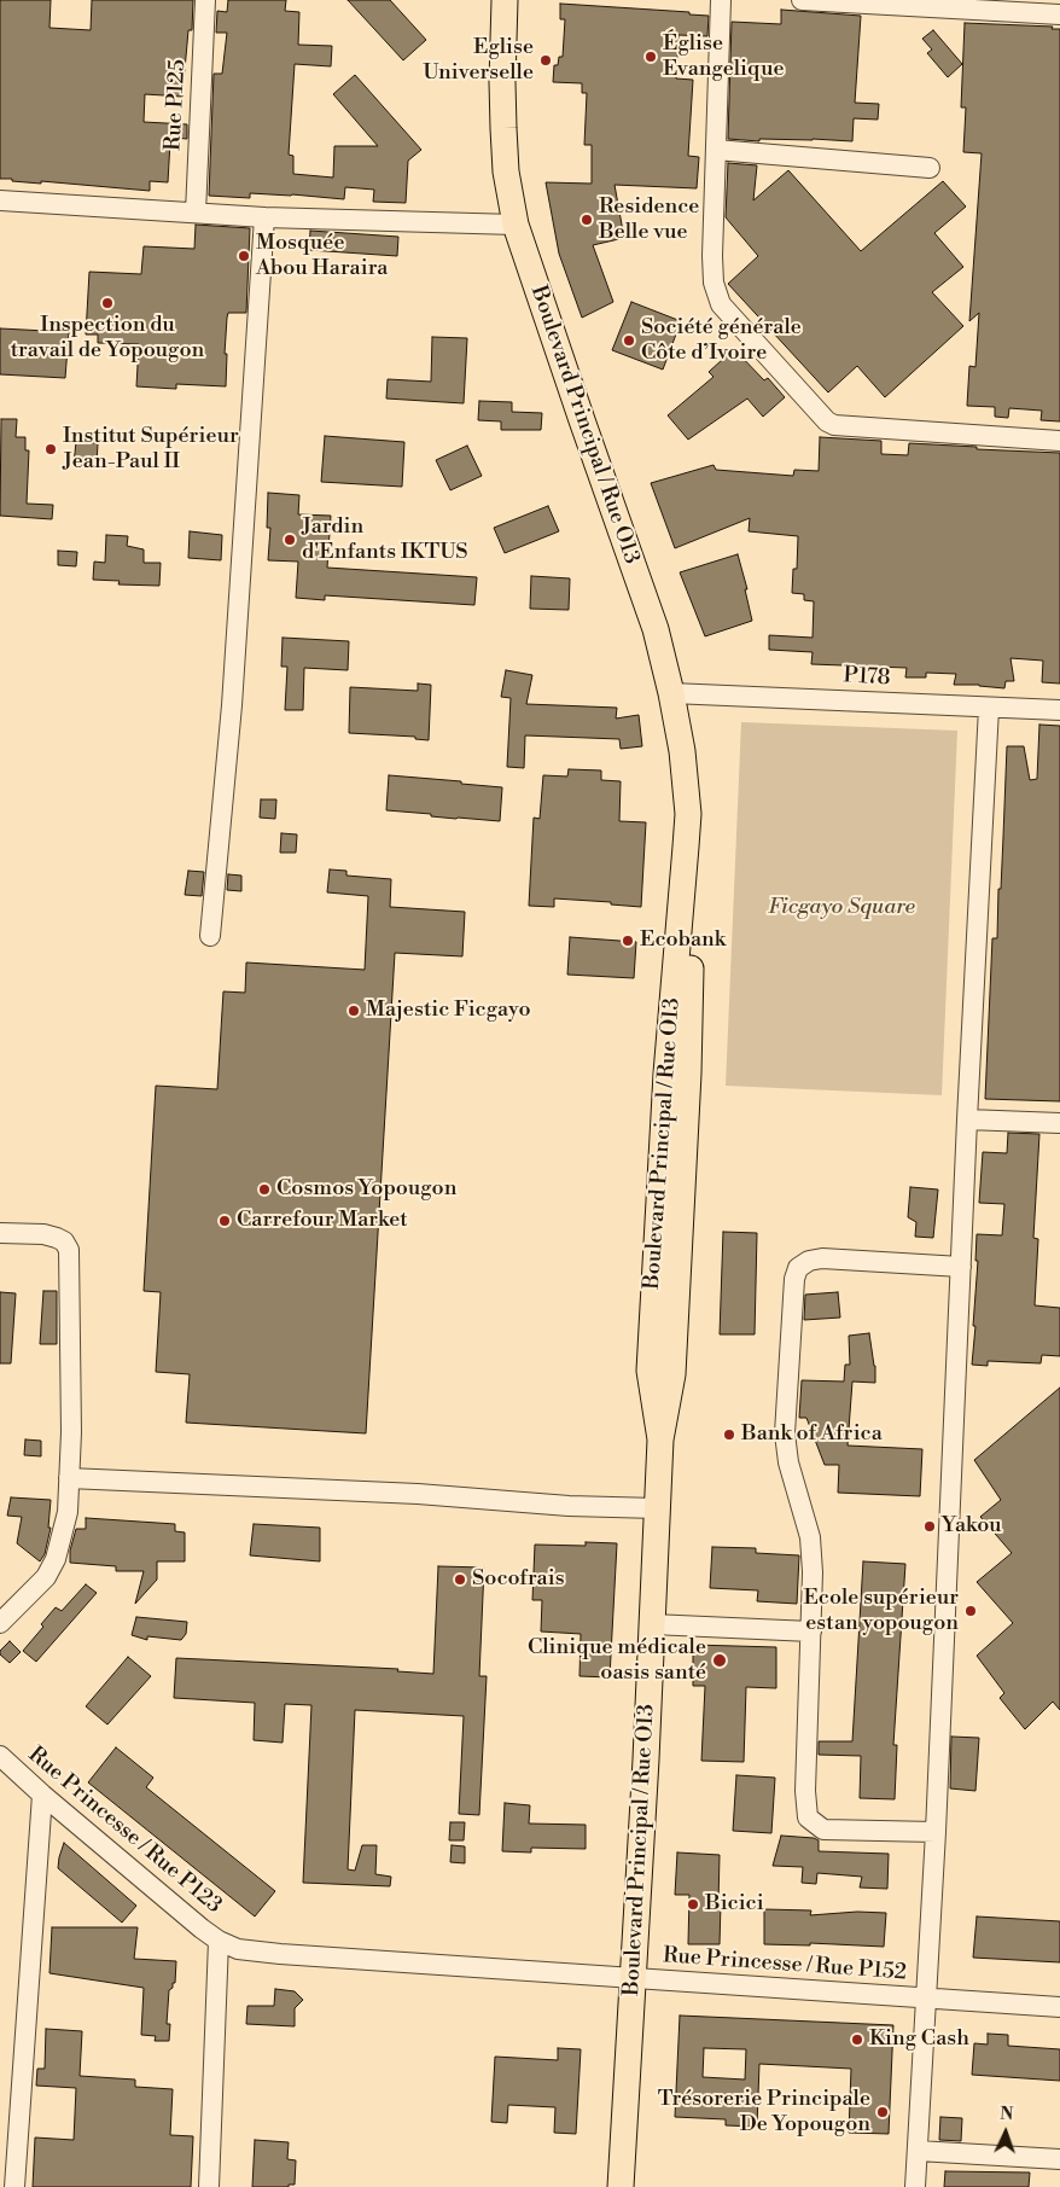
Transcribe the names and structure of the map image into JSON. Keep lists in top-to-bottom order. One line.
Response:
{"streets":{"main road":["Boulevard Principal / Rue O13"],"street":["Rue P125","P178","Rue Princesse / Rue P123","Rue Princesse / Rue P152"]},"crossings":[["Boulevard Principal / Rue O13","P178"],["Boulevard Principal / Rue O13","Rue Princesse / Rue P152"],["Rue Princesse / Rue P123","Rue Princesse / Rue P152"]],"parks":["Ficgayo Square"],"places":["Église Evangelique","Eglise Universelle","Residence Belle vue","Mosquée Abou Haraira","Inspection du travail de Yopougon","Société générale Côte d’Ivoire","Institut Supérieur Jean-Paul II","Jardin d'Enfants IKTUS","Ecobank","Majestic Ficgayo","Cosmos Yopougon","Carrefour Market","Bank of Africa","Yakou","Socofrais","Ecole supérieur estan yopougon","Clinique médicale oasis santé","Bicici","King Cash","Trésorerie Principale De Yopougon"],"north":"top"}
